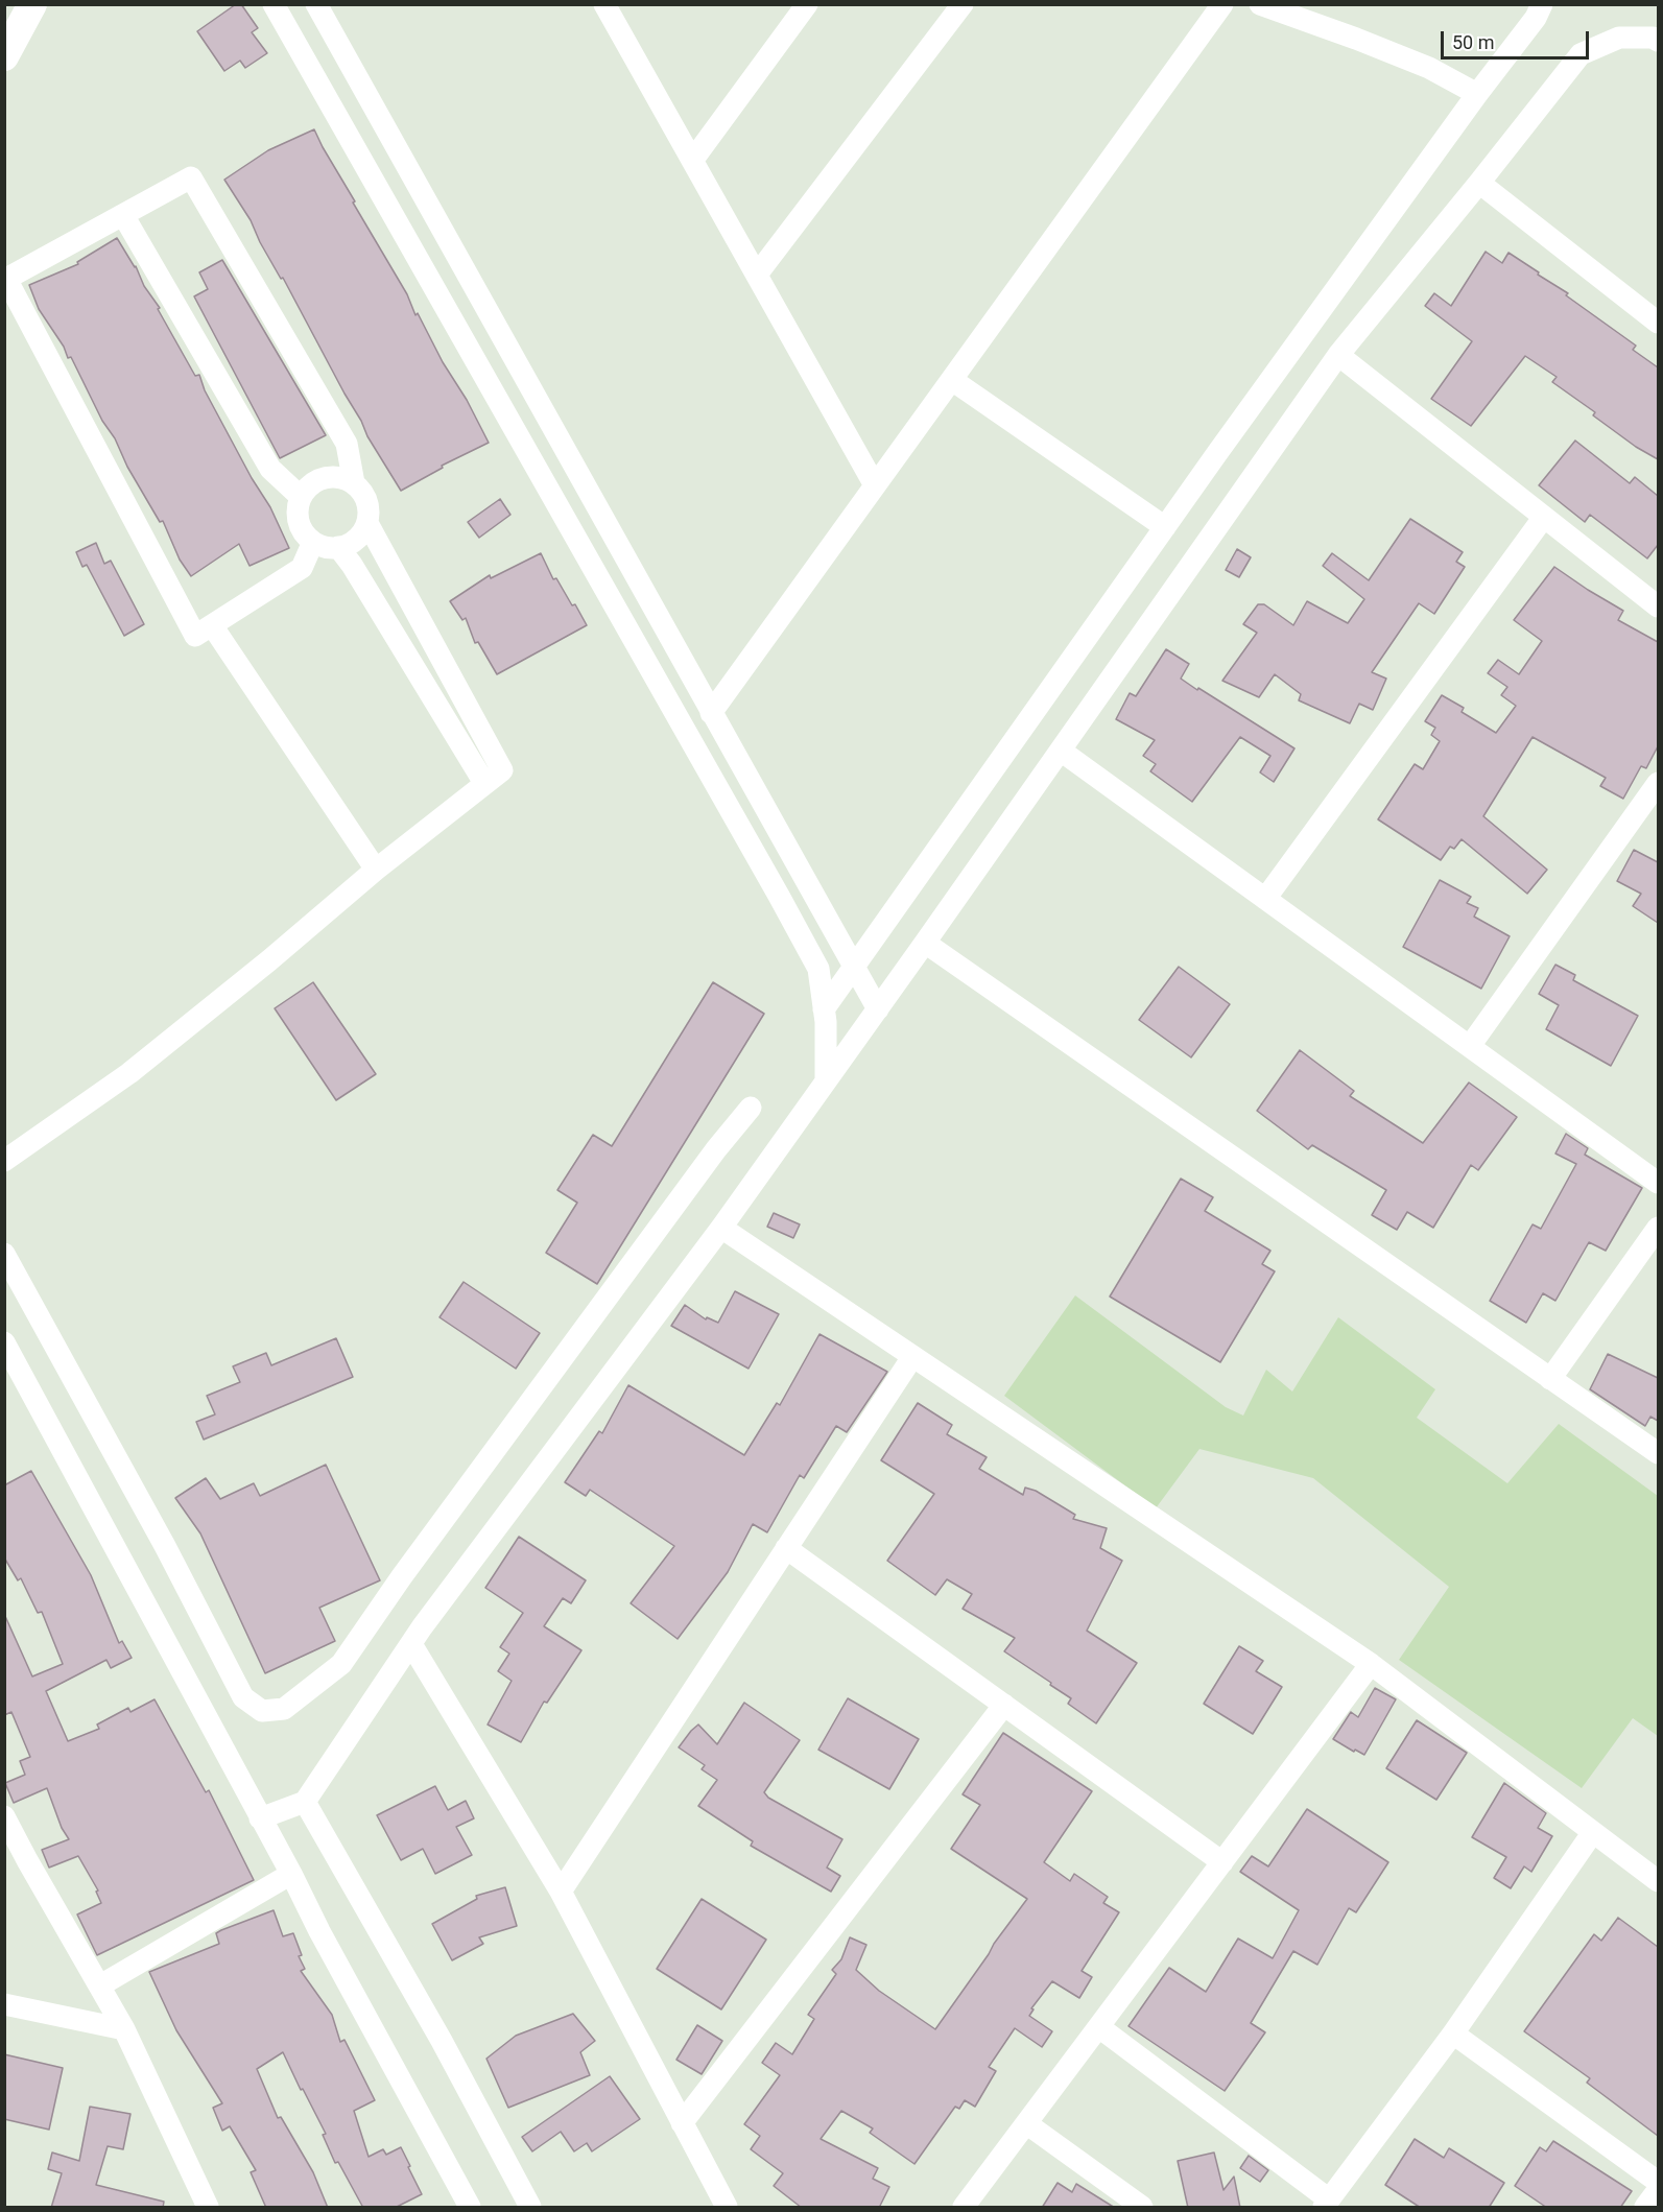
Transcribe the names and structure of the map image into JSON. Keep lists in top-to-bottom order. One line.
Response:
{"scale_bar":"50 m"}
